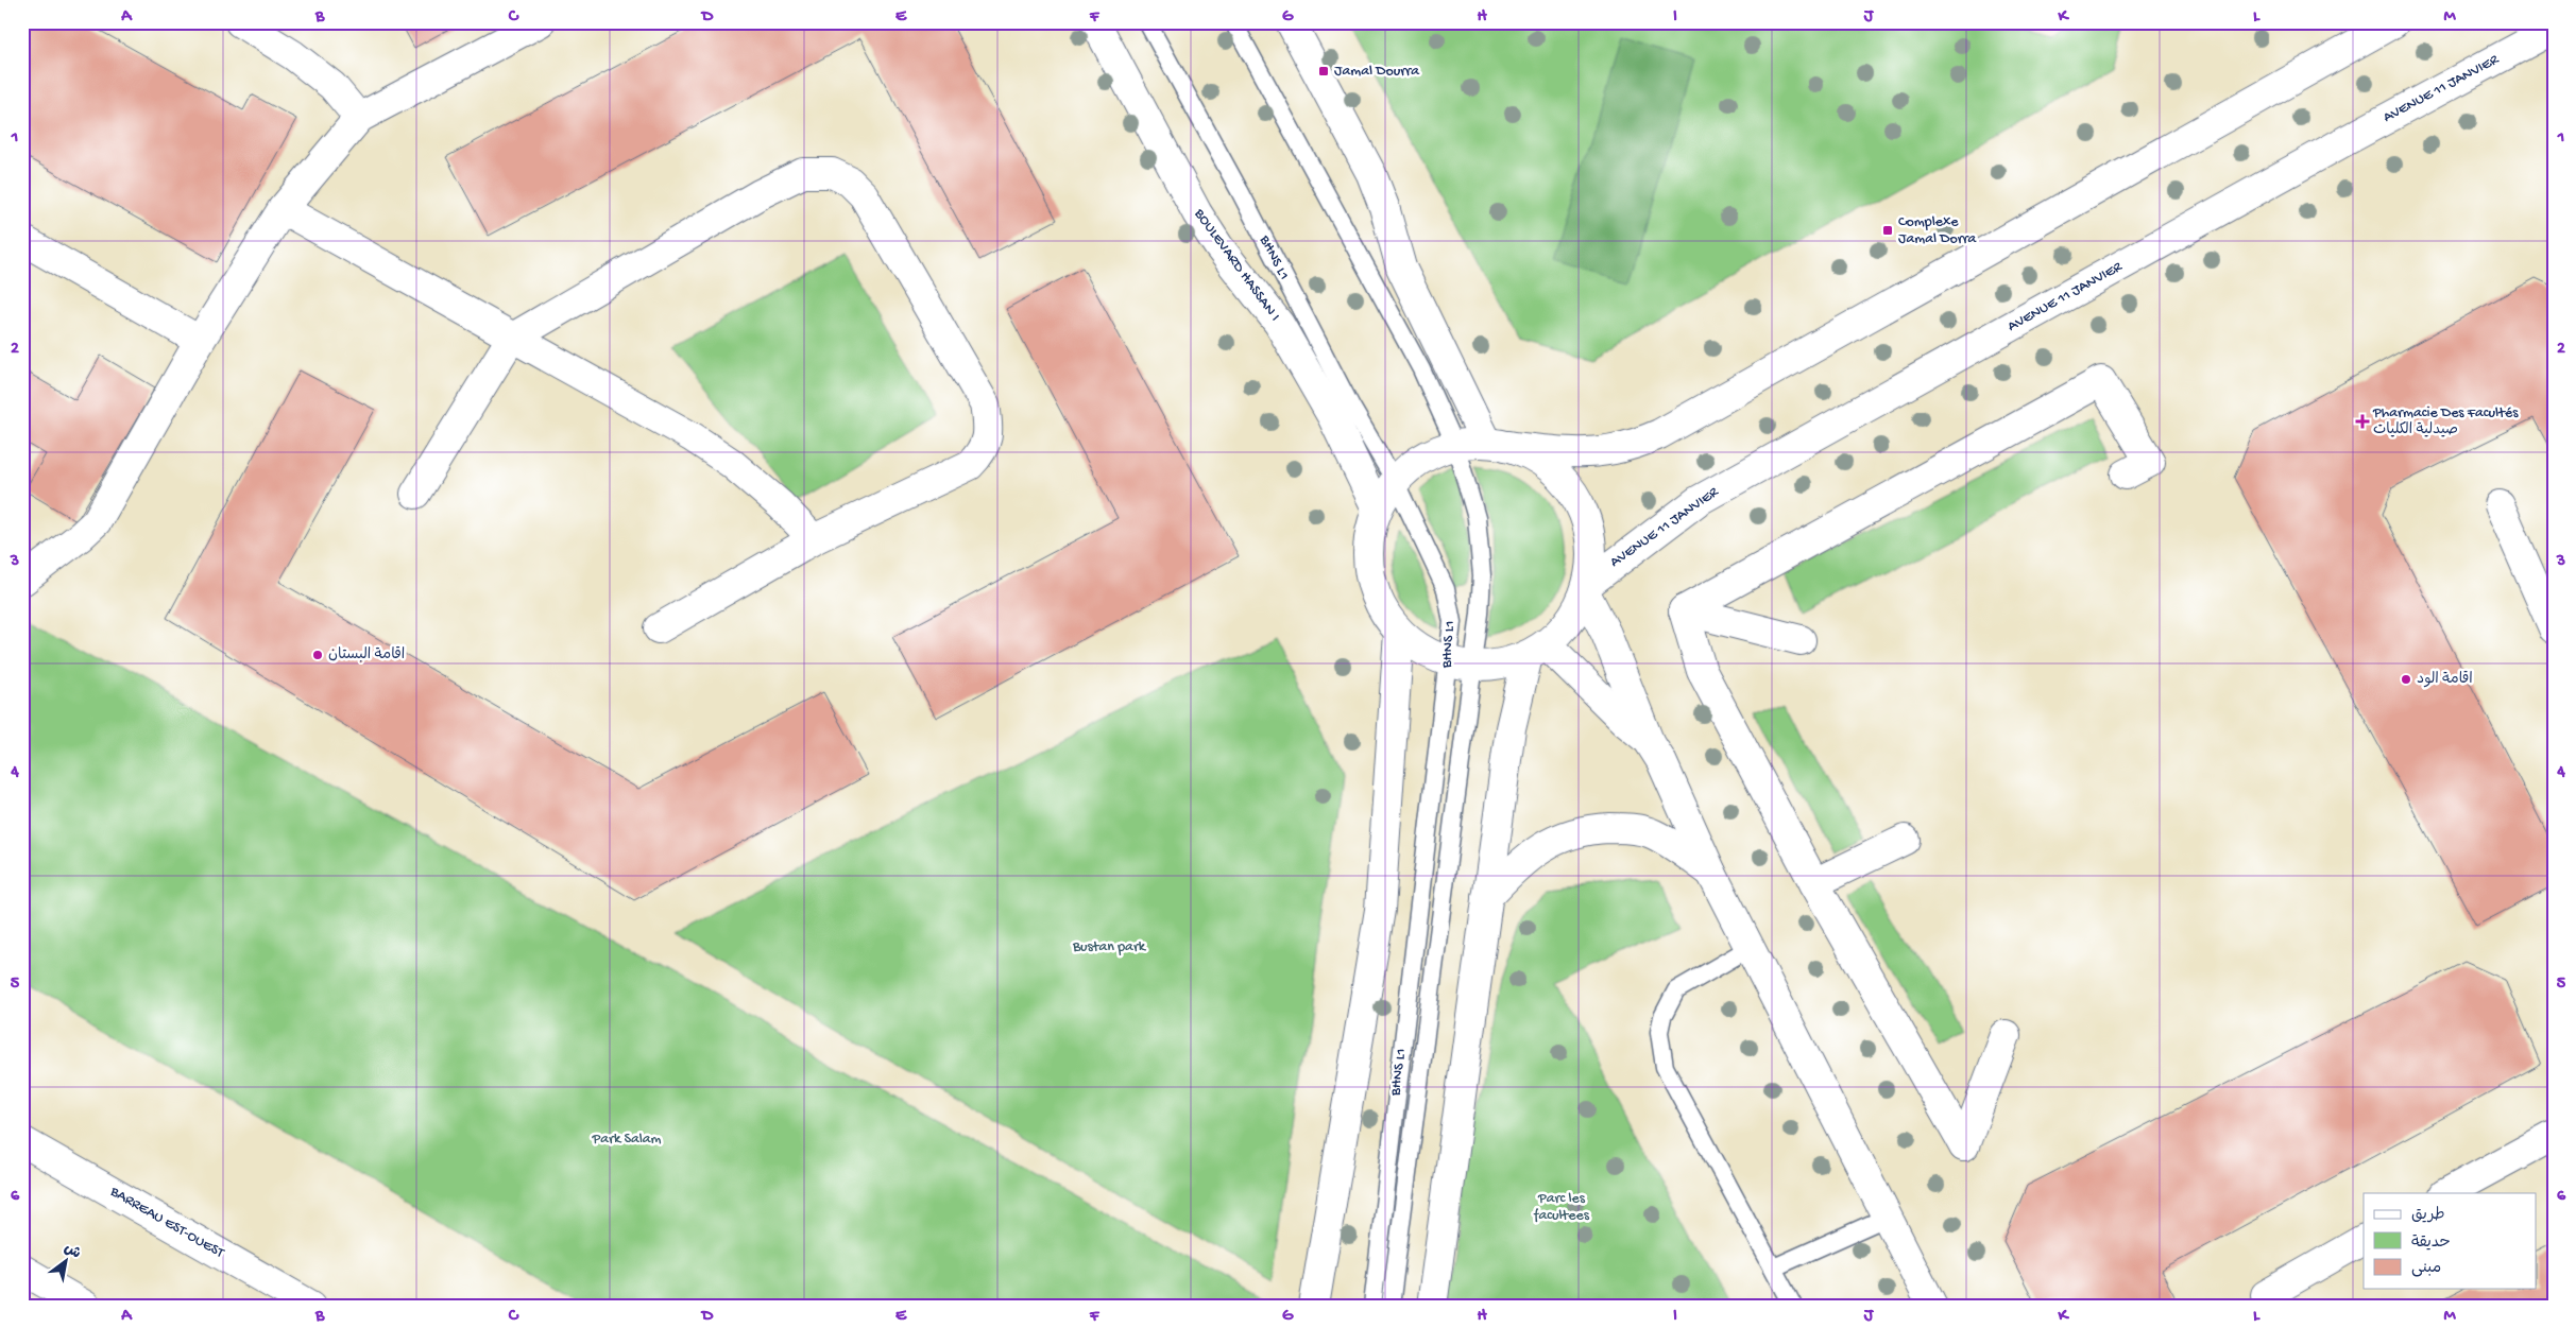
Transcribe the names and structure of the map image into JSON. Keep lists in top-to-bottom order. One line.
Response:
{"streets":{"street":["AVENUE 11 JANVIER","BOULEVARD HASSAN I","BARREAU EST-OUEST"],"lane":["BHNS L1"]},"parks":["Bustan park","Park Salam","Parc les facultees"],"places":{"transit":["Jamal Dourra","Complexe Jamal Dorra"],"health":["Pharmacie Des Facultés صيدلية الكليات"],"other":["اقامة البستان","اقامة الود"]},"legend":["طريق","حديقة","مبنى"],"north":"top right","grid":{"columns":["A","B","C","D","E","F","G","H","I","J","K","L","M"],"rows":["1","2","3","4","5","6"]}}
